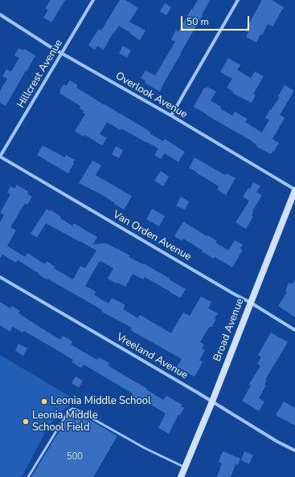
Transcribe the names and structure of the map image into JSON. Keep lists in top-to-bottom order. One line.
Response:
{"streets":{"street":["Hillcrest Avenue","Overlook Avenue","Van Orden Avenue","Broad Avenue","Vreeland Avenue"]},"crossings":[["Hillcrest Avenue","Overlook Avenue"],["Hillcrest Avenue","Van Orden Avenue"],["Overlook Avenue","Broad Avenue"],["Van Orden Avenue","Broad Avenue"],["Broad Avenue","Vreeland Avenue"]],"places":["Leonia Middle School","Leonia Middle School Field"],"house_numbers":["500"],"scale_bar":"50 m"}
